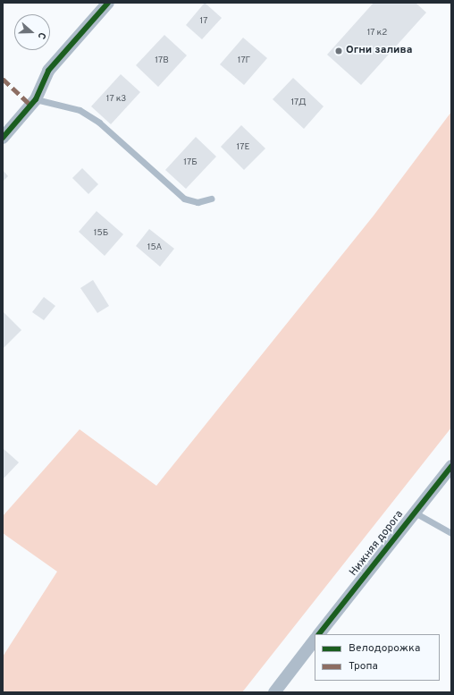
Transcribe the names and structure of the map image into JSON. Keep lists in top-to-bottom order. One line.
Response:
{"streets":{"street":["Нижняя дорога"]},"places":["Огни залива"],"house_numbers":["17","17 к2","17В","17Г","17 к3","17Д","17Е","17Б","15Б","15А"],"legend":["Велодорожка","Тропа"],"north":"right"}
